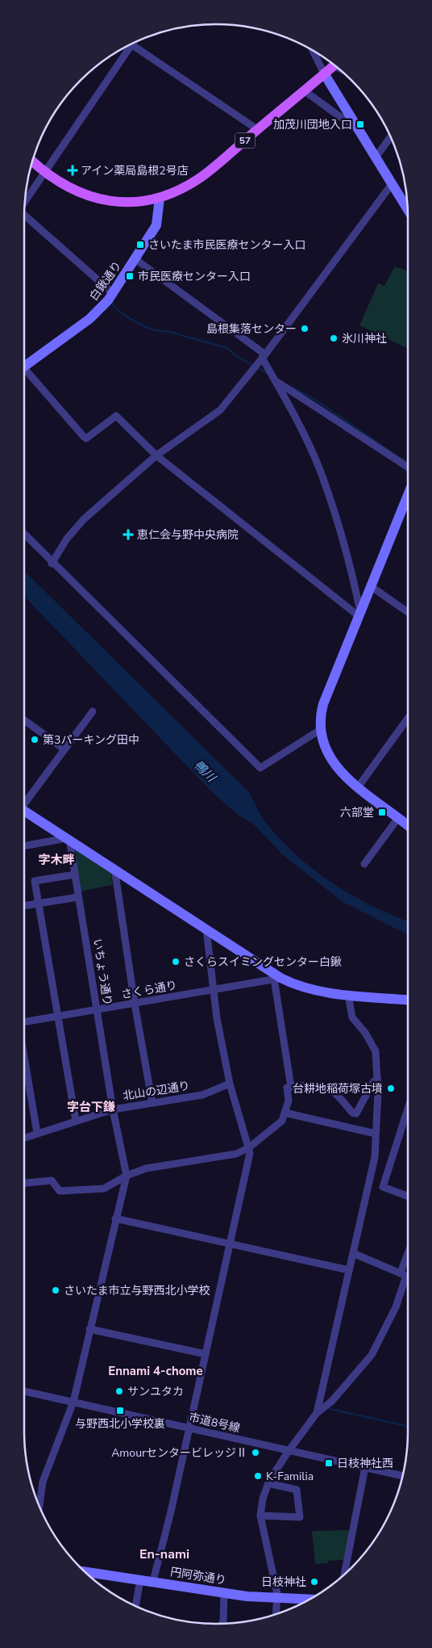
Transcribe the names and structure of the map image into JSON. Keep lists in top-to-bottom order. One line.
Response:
{"streets":{"main road":["57"],"street":["白鍬通り","いちょう通り","さくら通り","北山の辺通り","市道8号線","円阿弥通り"]},"crossings":[["57","白鍬通り"],["いちょう通り","さくら通り"],["いちょう通り","北山の辺通り"]],"districts":["字木畔","字台下鎌","Ennami 4-chome","En-nami"],"water":["鴨川"],"places":{"transit":["加茂川団地入口","さいたま市民医療センター入口","市民医療センター入口","六部堂","与野西北小学校裏","日枝神社西"],"health":["アイン薬局島根2号店","恵仁会与野中央病院"],"other":["島根集落センター","氷川神社","第3パーキング田中","さくらスイミングセンター白鍬","台耕地稲荷塚古墳","さいたま市立与野西北小学校","サンユタカ","AmourセンタービレッジⅡ","K-Familia","日枝神社"]}}
